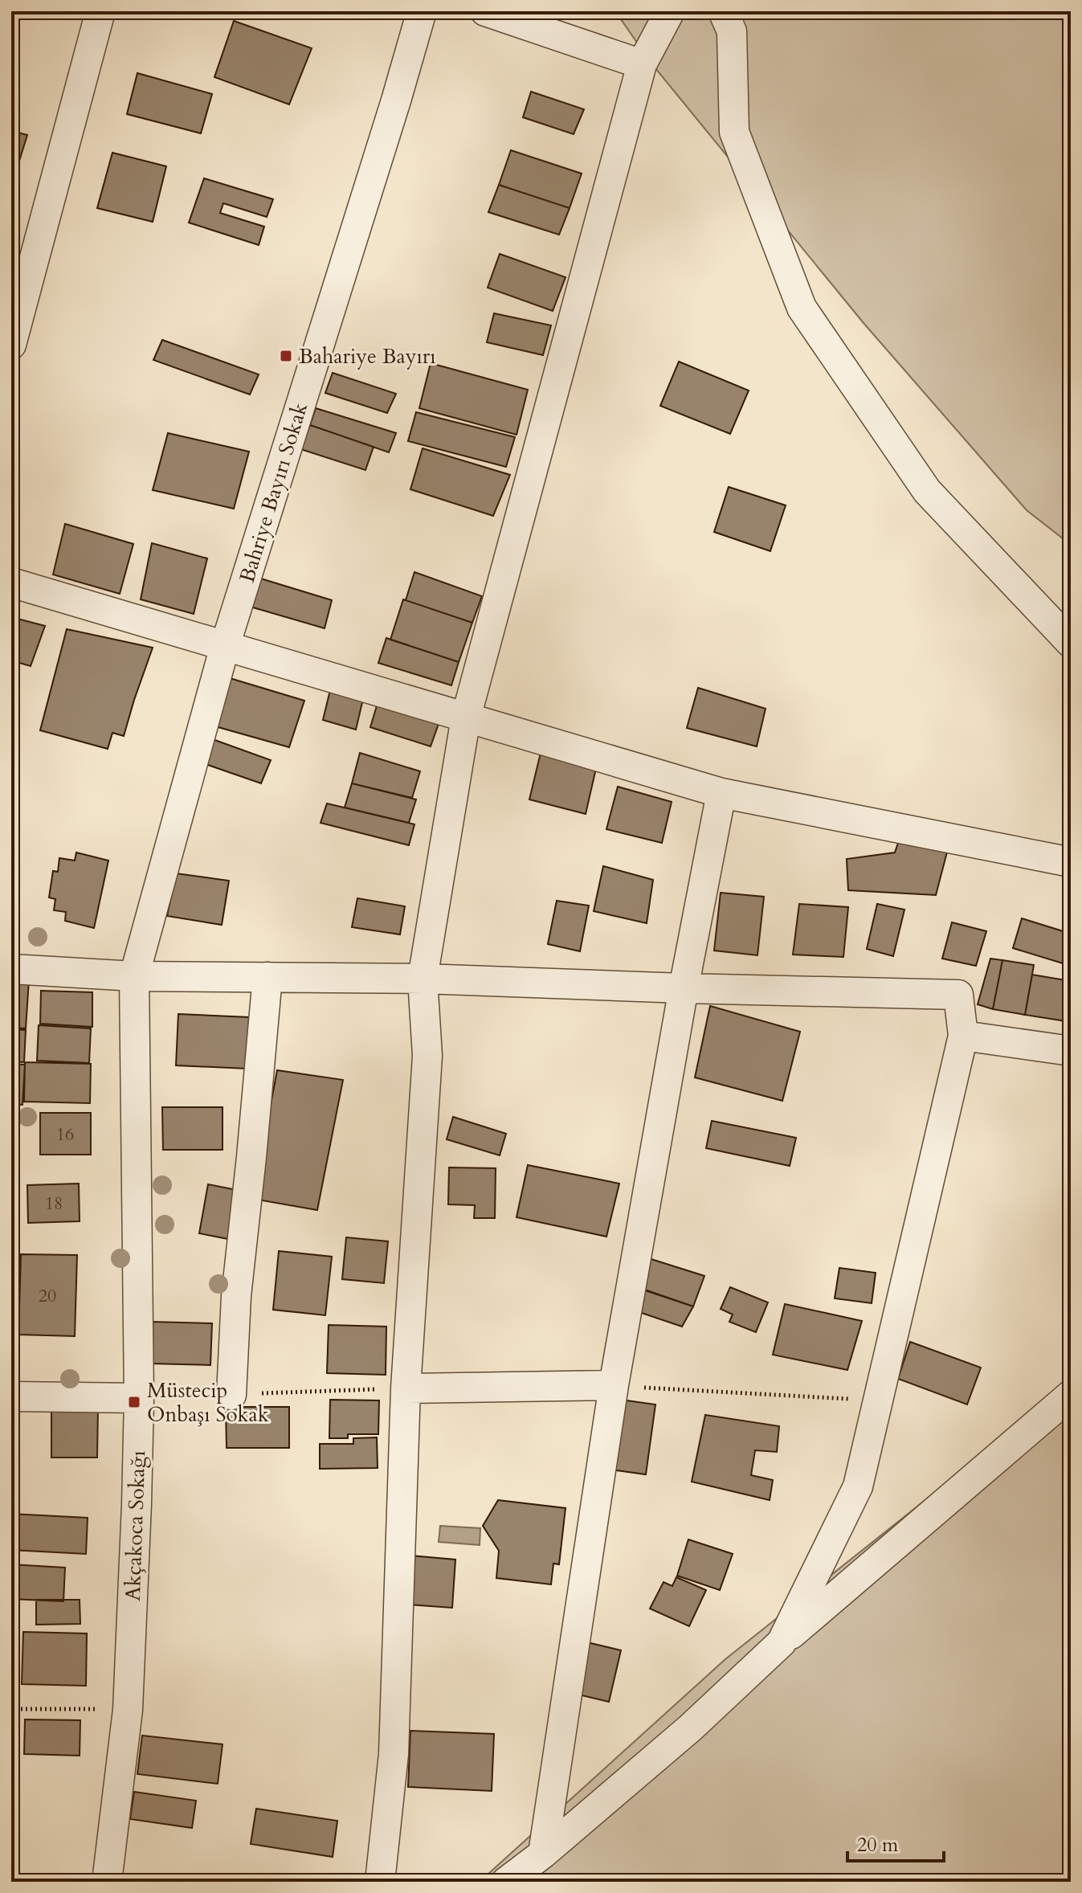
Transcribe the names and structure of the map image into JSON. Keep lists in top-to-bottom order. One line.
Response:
{"streets":{"street":["Bahriye Bayırı Sokak","Akçakoca Sokağı"]},"crossings":[["Bahriye Bayırı Sokak","Akçakoca Sokağı"]],"places":{"transit":["Bahariye Bayırı","Müstecip Onbaşı Sokak"]},"house_numbers":["16","18","20"],"scale_bar":"20 m"}
